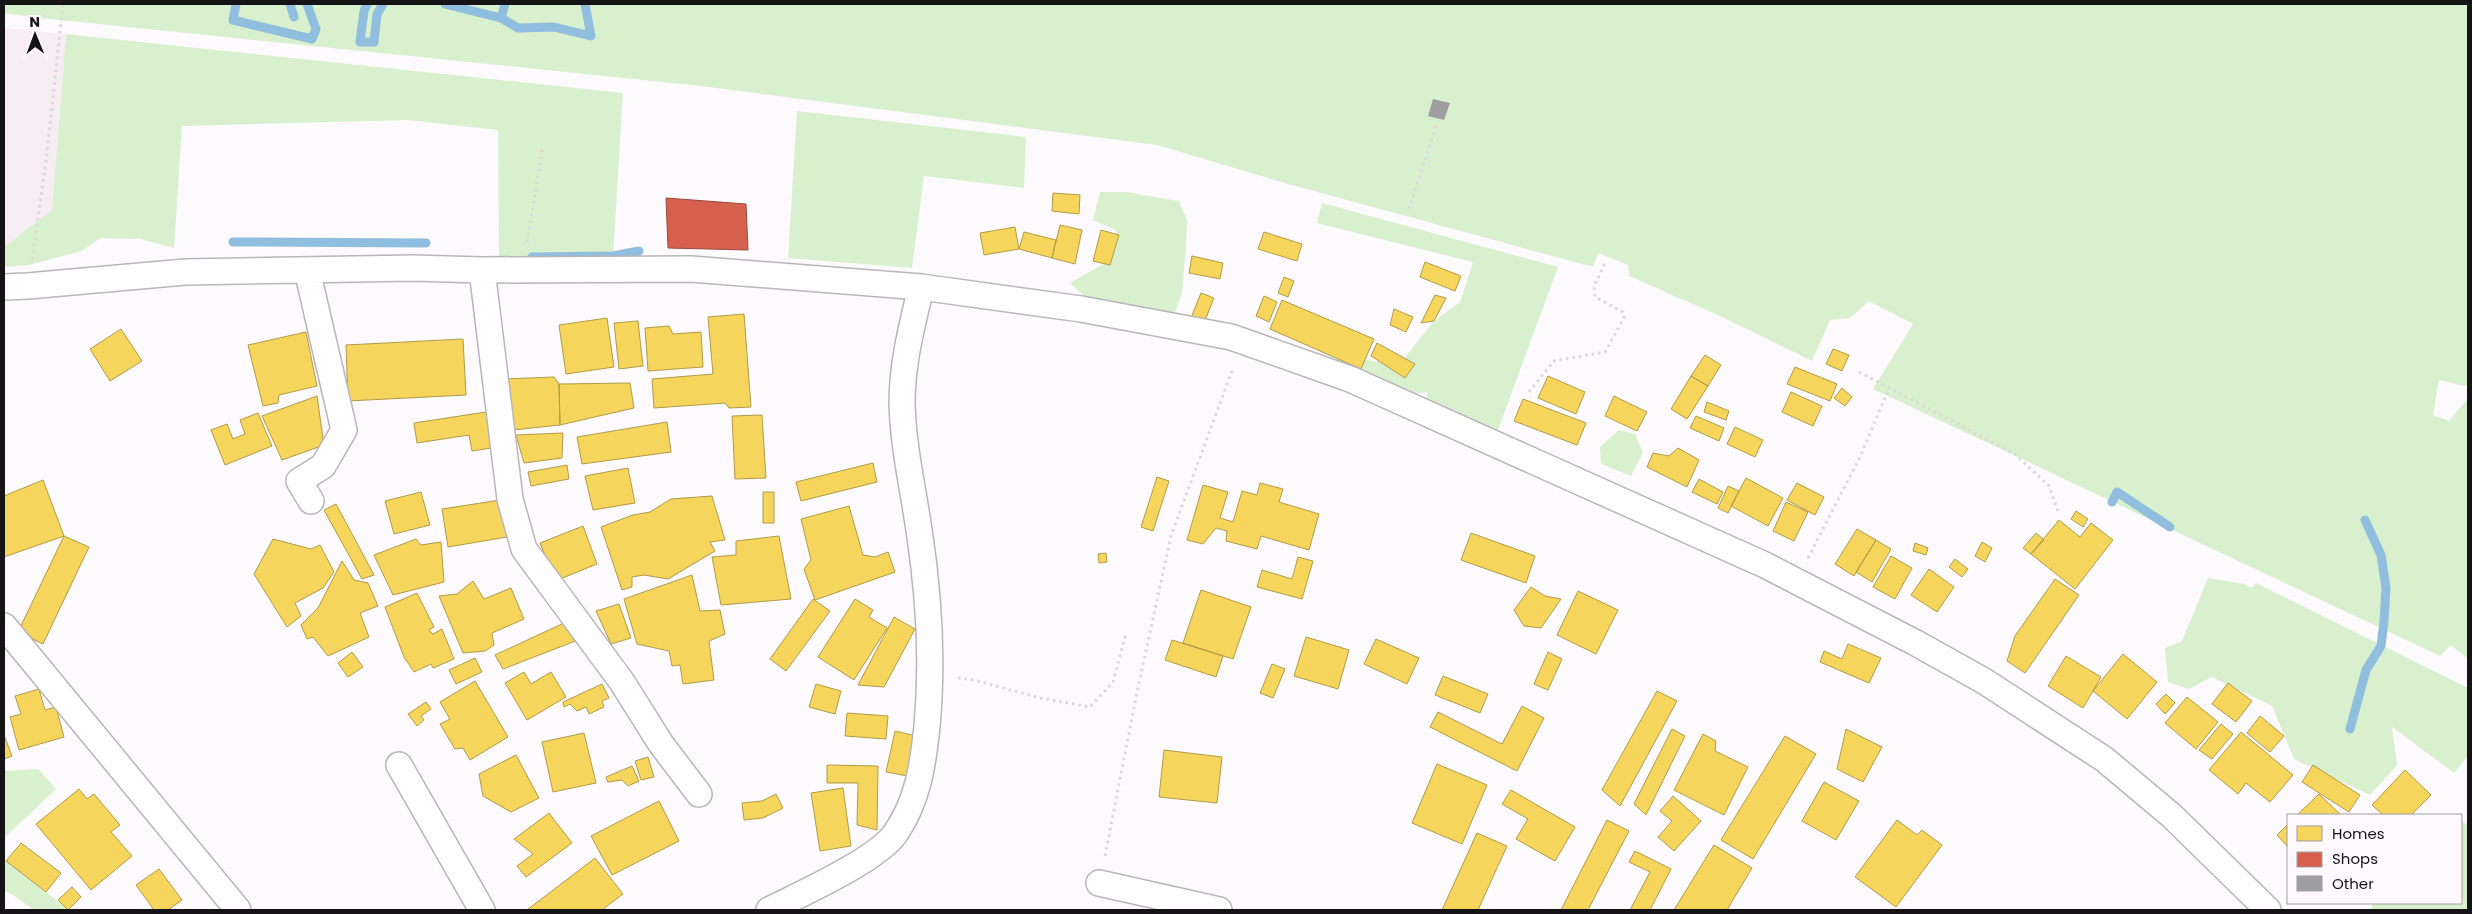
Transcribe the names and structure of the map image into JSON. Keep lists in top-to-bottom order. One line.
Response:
{"legend":["Homes","Shops","Other"],"north":"top"}
